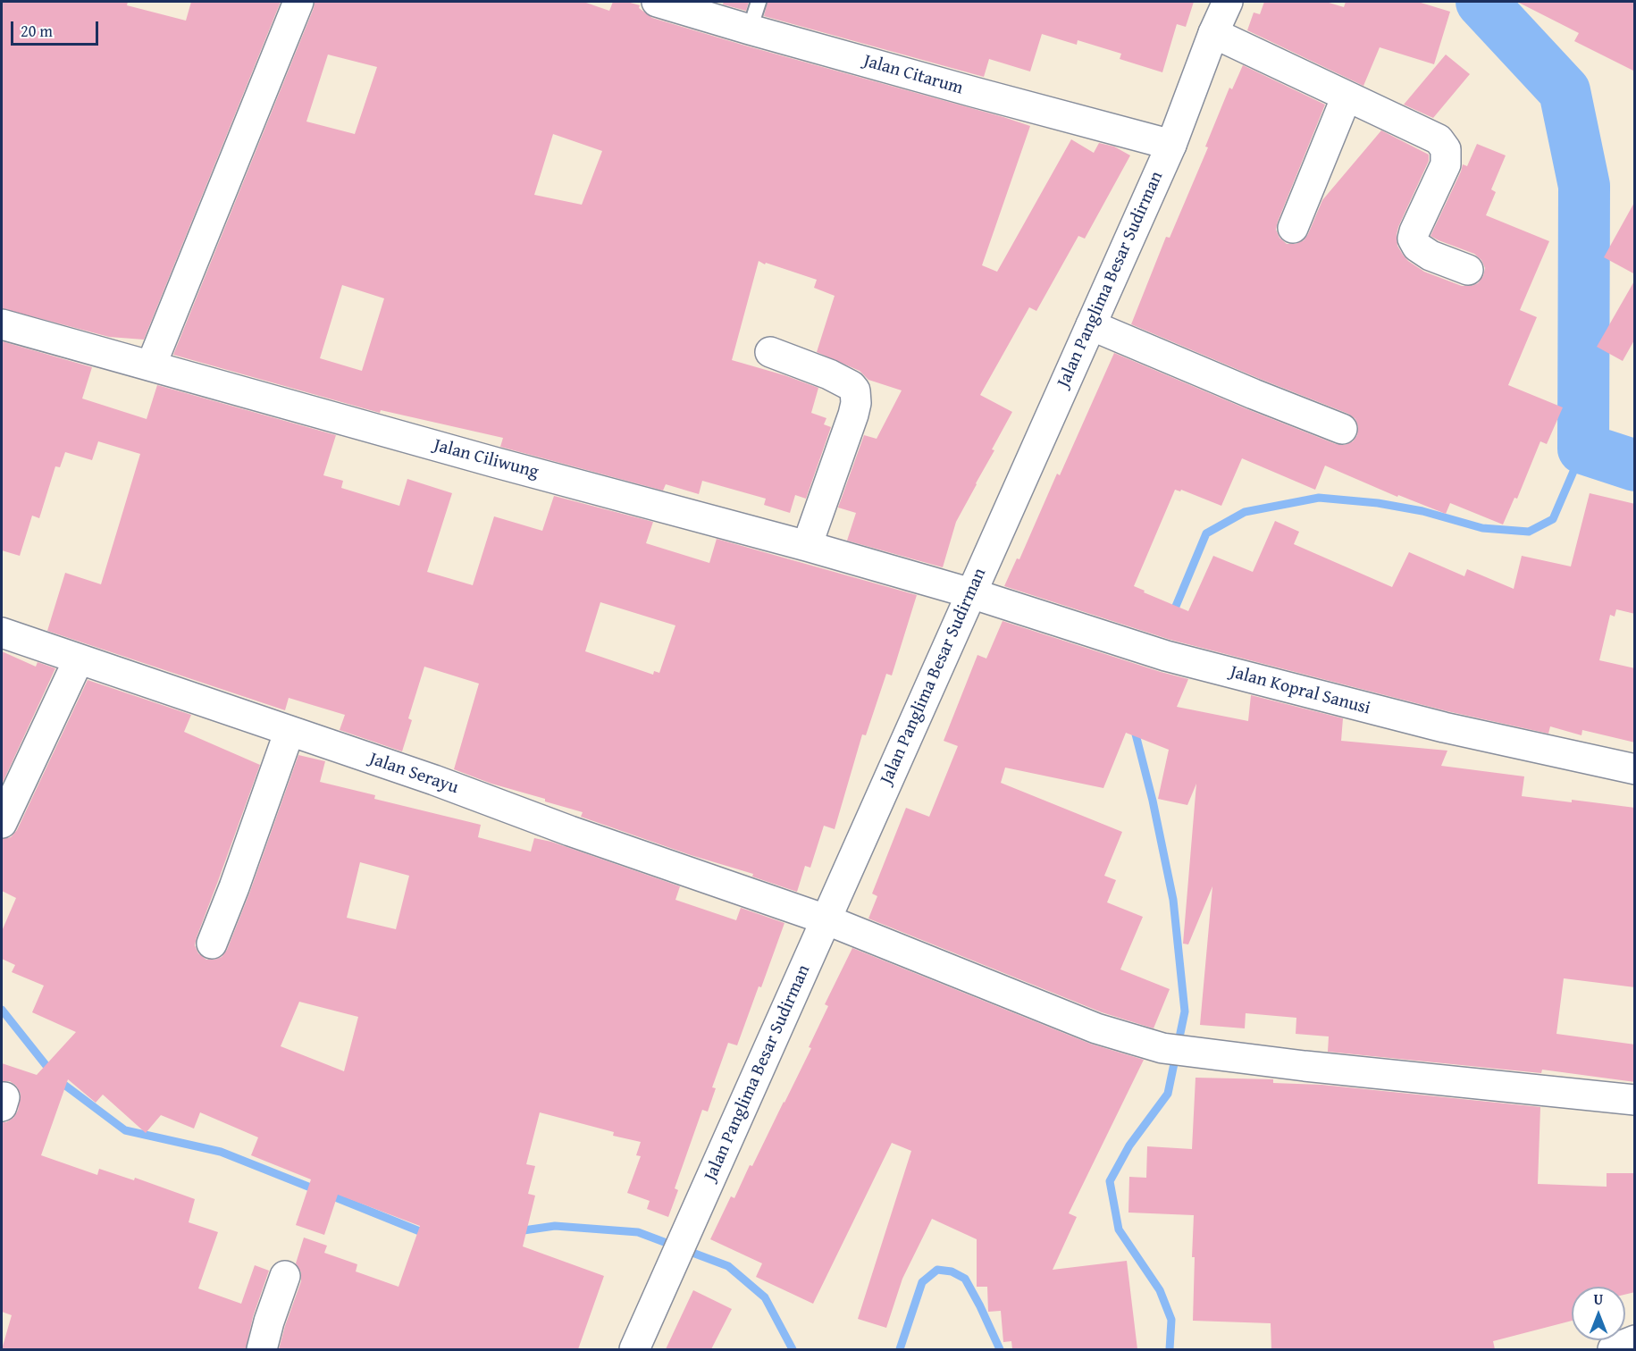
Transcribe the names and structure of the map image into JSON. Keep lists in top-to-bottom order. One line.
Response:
{"streets":{"street":["Jalan Citarum","Jalan Panglima Besar Sudirman","Jalan Ciliwung","Jalan Kopral Sanusi","Jalan Serayu"]},"crossings":[["Jalan Citarum","Jalan Panglima Besar Sudirman"],["Jalan Panglima Besar Sudirman","Jalan Ciliwung"],["Jalan Panglima Besar Sudirman","Jalan Kopral Sanusi"],["Jalan Panglima Besar Sudirman","Jalan Serayu"],["Jalan Ciliwung","Jalan Kopral Sanusi"]],"scale_bar":"20 m","north":"top"}
